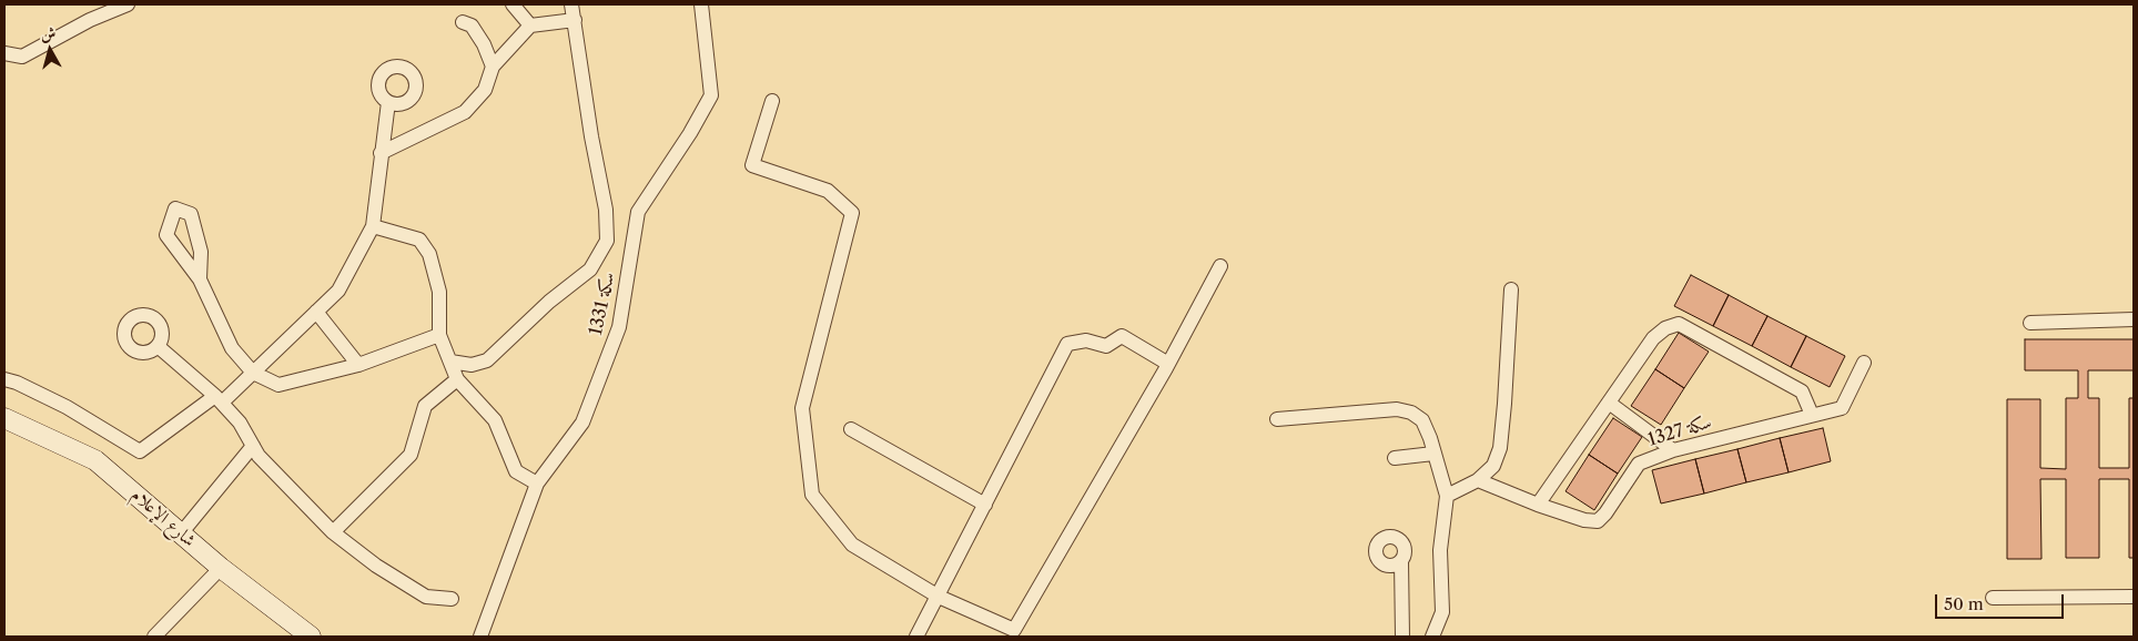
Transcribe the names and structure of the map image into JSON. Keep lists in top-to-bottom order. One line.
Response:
{"streets":{"main road":["شارع الإعلام"],"street":["سكة 1331","سكة 1327"]},"scale_bar":"50 m","north":"top"}
